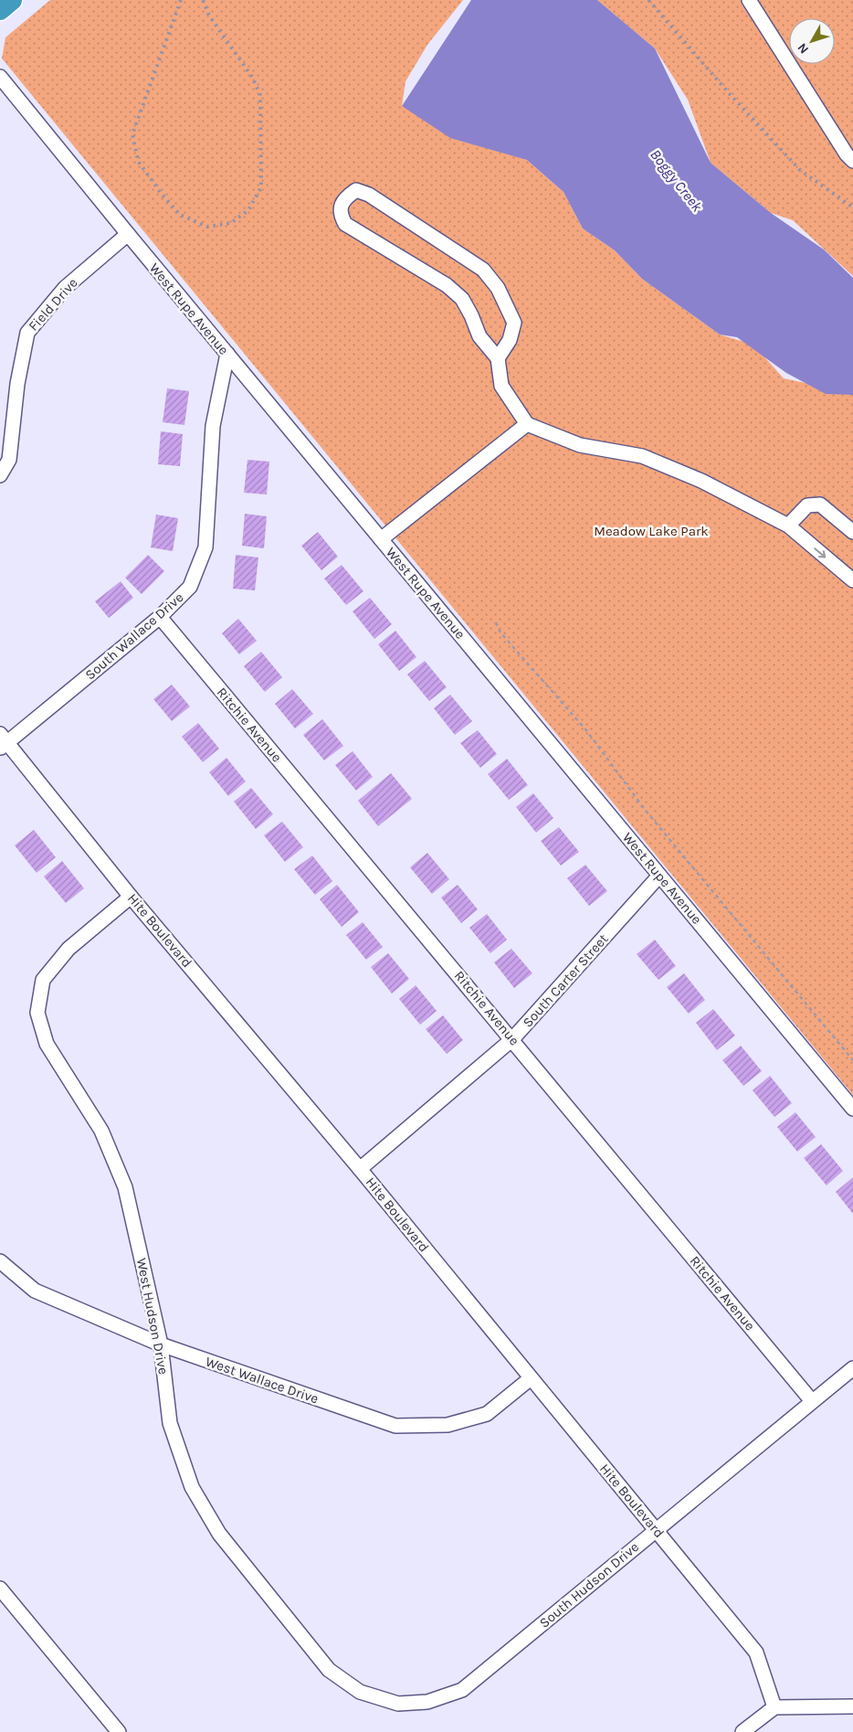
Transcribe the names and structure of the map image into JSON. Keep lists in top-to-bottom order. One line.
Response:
{"streets":{"street":["Field Drive","West Rupe Avenue","South Wallace Drive","Ritchie Avenue","Hite Boulevard","South Carter Street","West Hudson Drive","West Wallace Drive","South Hudson Drive"]},"crossings":[["Field Drive","West Rupe Avenue"],["West Rupe Avenue","South Wallace Drive"],["West Rupe Avenue","South Carter Street"],["South Wallace Drive","Ritchie Avenue"],["South Wallace Drive","Hite Boulevard"],["Ritchie Avenue","South Carter Street"],["Ritchie Avenue","South Hudson Drive"],["Hite Boulevard","South Carter Street"],["Hite Boulevard","West Hudson Drive"],["Hite Boulevard","West Wallace Drive"],["Hite Boulevard","South Hudson Drive"],["West Hudson Drive","West Wallace Drive"],["West Hudson Drive","South Hudson Drive"]],"water":["Boggy Creek"],"parks":["Meadow Lake Park"],"north":"bottom left"}
